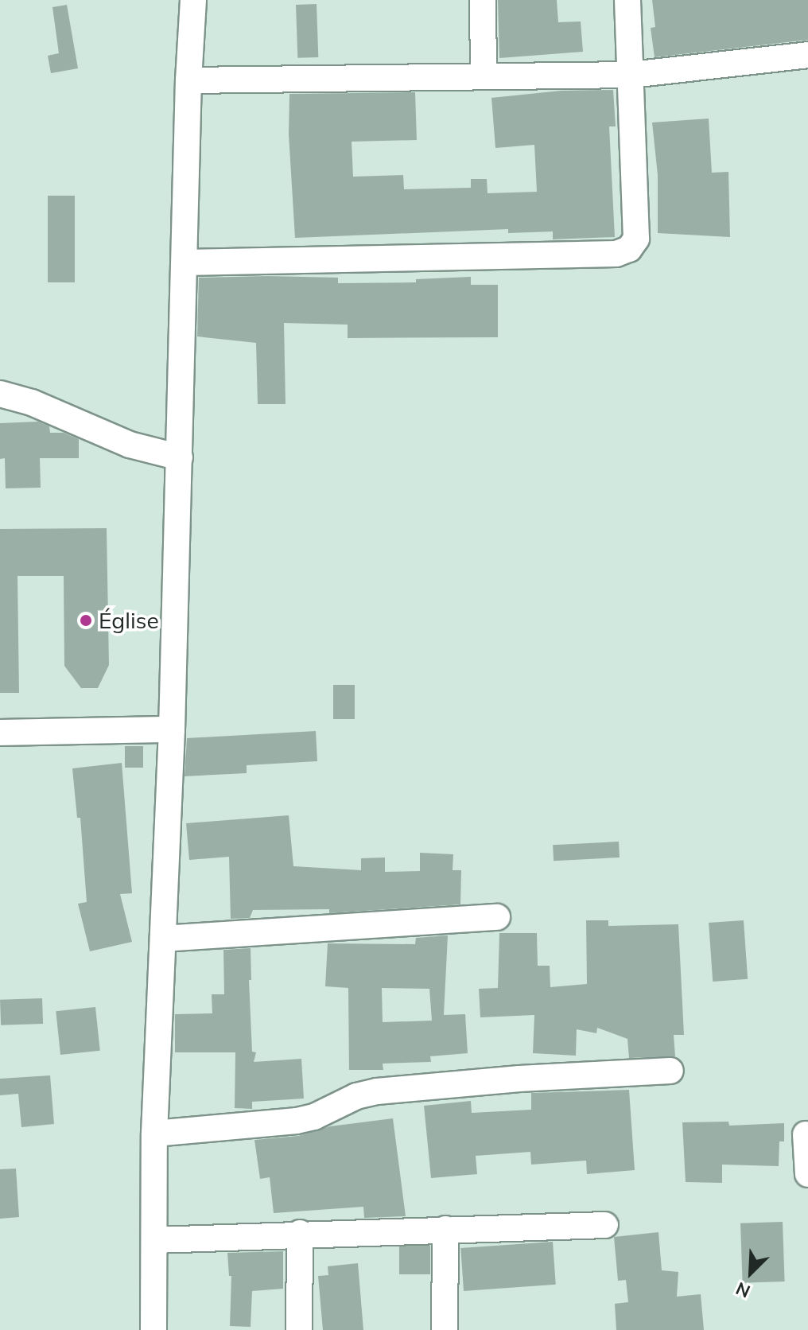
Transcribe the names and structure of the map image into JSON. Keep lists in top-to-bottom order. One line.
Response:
{"places":["Église"],"north":"bottom left"}
